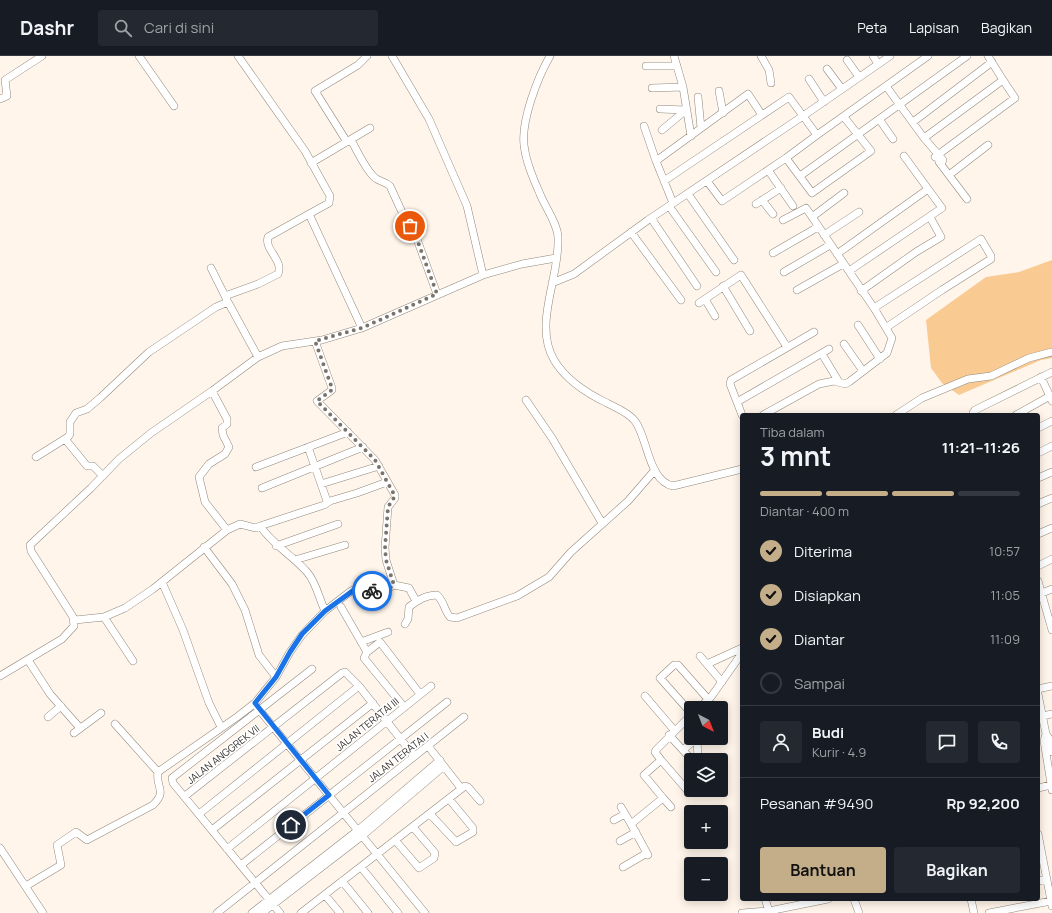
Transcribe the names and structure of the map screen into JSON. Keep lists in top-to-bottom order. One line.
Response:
{"streets":{"street":["JALAN TERATAI III","JALAN ANGGREK VII","JALAN TERATAI I"]},"north":"bottom right","page":{"header":"Dashr","search":"Cari di sini","nav":["Peta","Lapisan","Bagikan"],"heading":["3 mnt","Tiba dalam","11:21–11:26"],"panel":["Budi","Kurir · 4.9","Pesanan #9490","Rp 92,200"],"bar":"Diantar · 400 m","list":[["Diterima","10:57"],["Disiapkan","11:05"],["Diantar","11:09"],"Sampai"],"map_buttons":["+","−"],"buttons":["Bantuan","Bagikan"]}}
